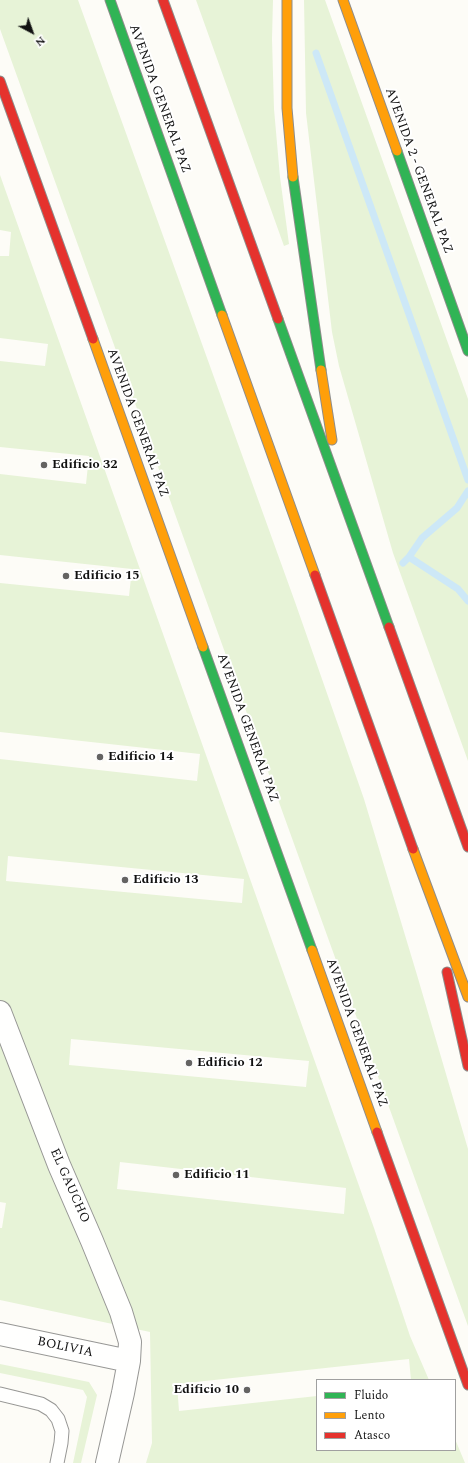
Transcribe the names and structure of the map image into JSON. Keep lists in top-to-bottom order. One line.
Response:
{"streets":{"main road":["AVENIDA GENERAL PAZ","AVENIDA 2 - GENERAL PAZ"],"street":["EL GAUCHO","BOLIVIA"]},"crossings":[["EL GAUCHO","BOLIVIA"]],"places":["Edificio 32","Edificio 15","Edificio 14","Edificio 13","Edificio 12","Edificio 11","Edificio 10"],"legend":["Fluido","Lento","Atasco"],"north":"bottom right"}
